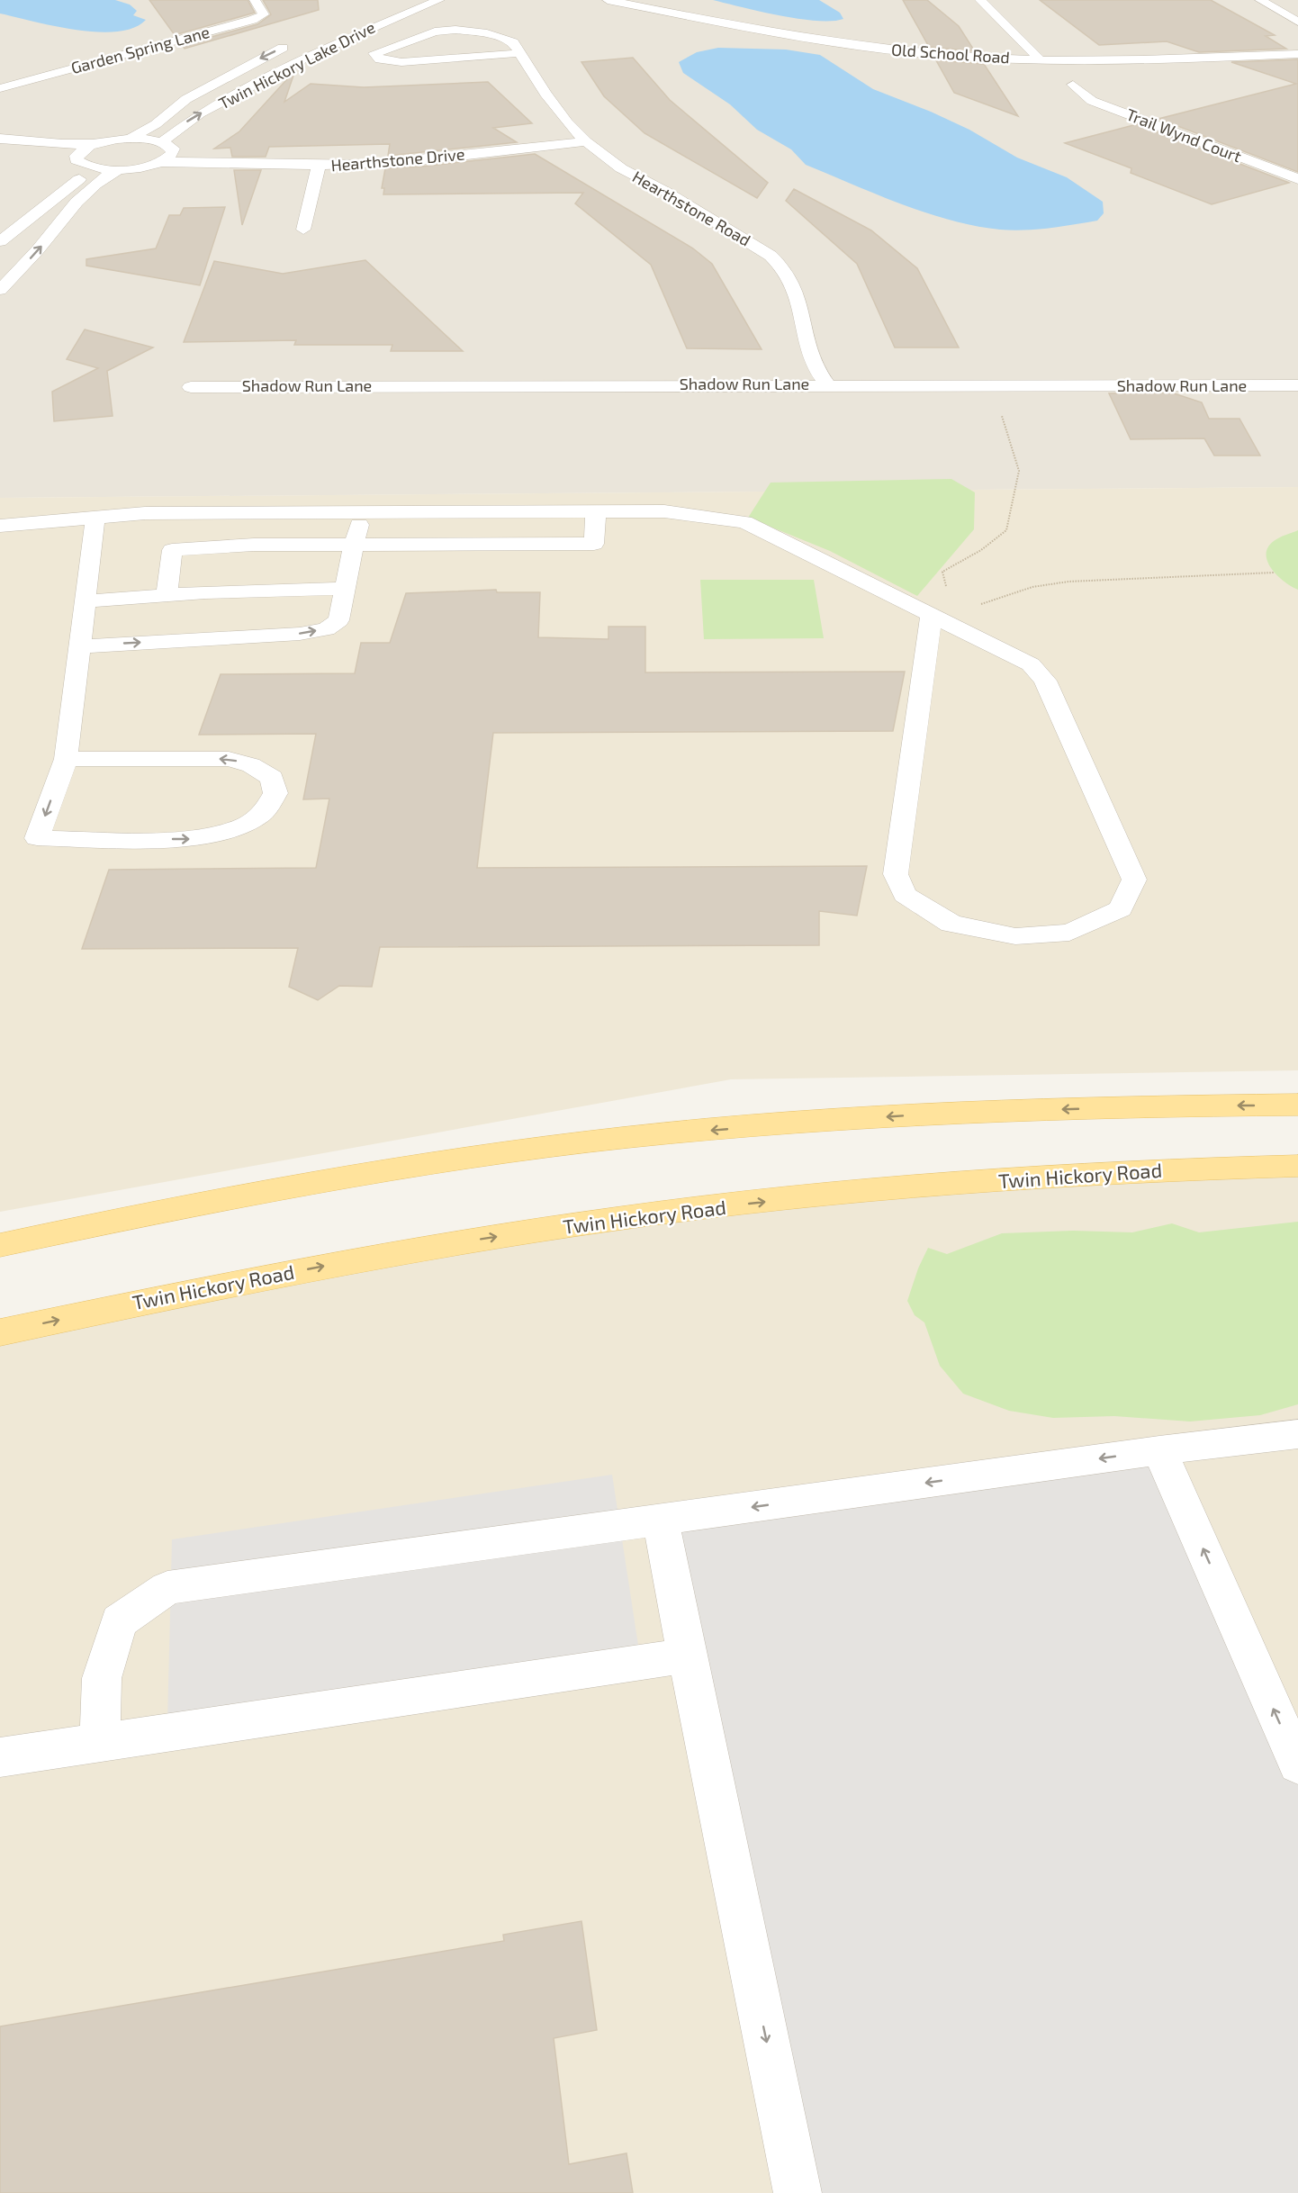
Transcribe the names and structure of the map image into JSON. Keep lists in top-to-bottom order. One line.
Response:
{"streets":{"main road":["Twin Hickory Road"],"street":["Garden Spring Lane","Old School Road","Twin Hickory Lake Drive","Trail Wynd Court","Hearthstone Drive","Hearthstone Road","Shadow Run Lane"]},"crossings":[["Hearthstone Drive","Hearthstone Road"],["Hearthstone Road","Shadow Run Lane"]]}
